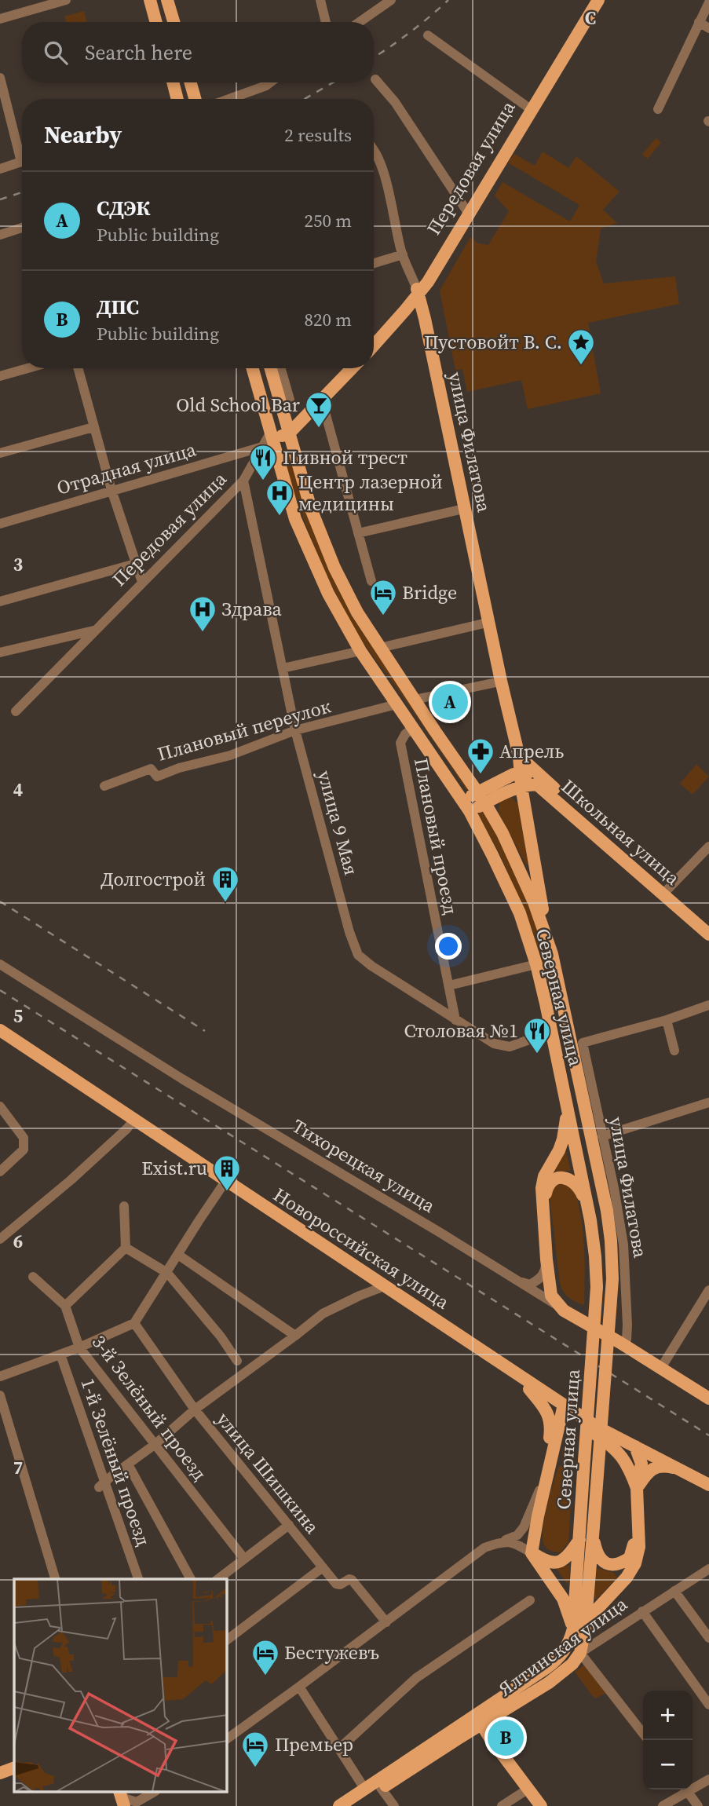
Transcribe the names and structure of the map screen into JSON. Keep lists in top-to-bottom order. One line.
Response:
{"streets":{"main road":["Передовая улица","улица Филатова","Школьная улица","Северная улица","Тихорецкая улица","Новороссийская улица","Ялтинская улица"],"street":["Отрадная улица","Плановый переулок","улица 9 Мая","Плановый проезд","3-й Зелёный проезд","1-й Зелёный проезд","улица Шишкина"]},"crossings":[["Передовая улица","улица Филатова"],["Передовая улица","Отрадная улица"],["Передовая улица","улица 9 Мая"],["Передовая улица","Северная улица"],["улица Филатова","Школьная улица"],["Отрадная улица","Северная улица"],["Плановый переулок","улица 9 Мая"],["Плановый переулок","Северная улица"],["улица 9 Мая","Плановый проезд"],["улица 9 Мая","Северная улица"],["Плановый проезд","Северная улица"],["Северная улица","Новороссийская улица"],["Северная улица","Ялтинская улица"]],"places":{"place":["Пустовойт В. С."],"bar":["Old School Bar"],"restaurant":["Пивной трест","Столовая №1"],"hospital":["Центр лазерной медицины","Здрава"],"hotel":["Bridge","Бестужевъ","Премьер"],"pharmacy":["Апрель"],"building":["Долгострой","Exist.ru"]},"page":{"search":"Search here","heading":["Nearby","2 results"],"list":[{"mark":"A","name":"СДЭК","note":"Public building","value":"250 m"},{"mark":"B","name":"ДПС","note":"Public building","value":"820 m"}],"pins":["A","B"],"map_buttons":["+","−"]},"grid":{"columns":["C"],"rows":["3","4","5","6","7"]}}
